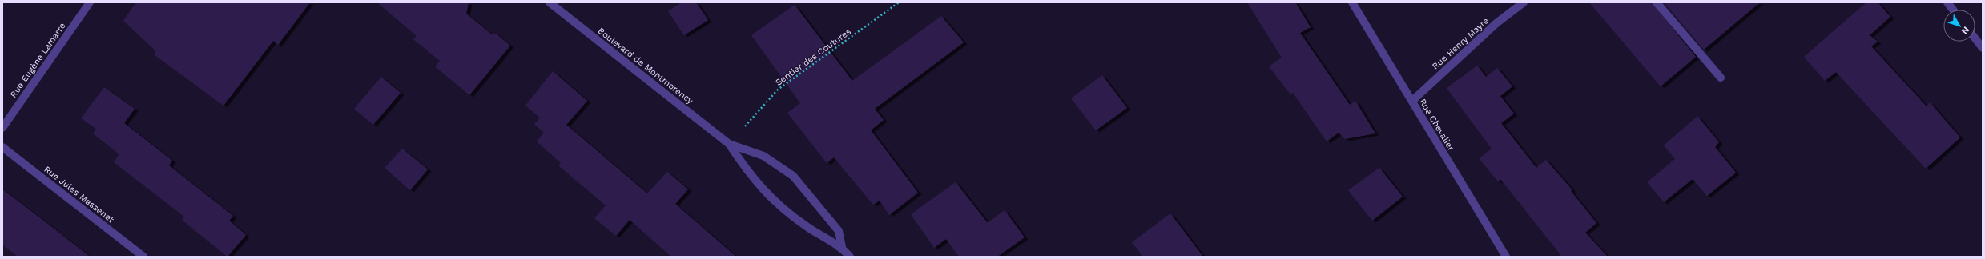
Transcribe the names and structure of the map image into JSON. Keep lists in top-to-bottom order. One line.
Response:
{"streets":{"street":["Rue Henry Mayre","Rue Eugène Lamarre","Boulevard de Montmorency","Rue Chevalier","Rue Jules Massenet"],"path":["Sentier des Coutures"]},"crossings":[["Rue Henry Mayre","Rue Chevalier"],["Sentier des Coutures","Boulevard de Montmorency"]],"north":"bottom right"}
